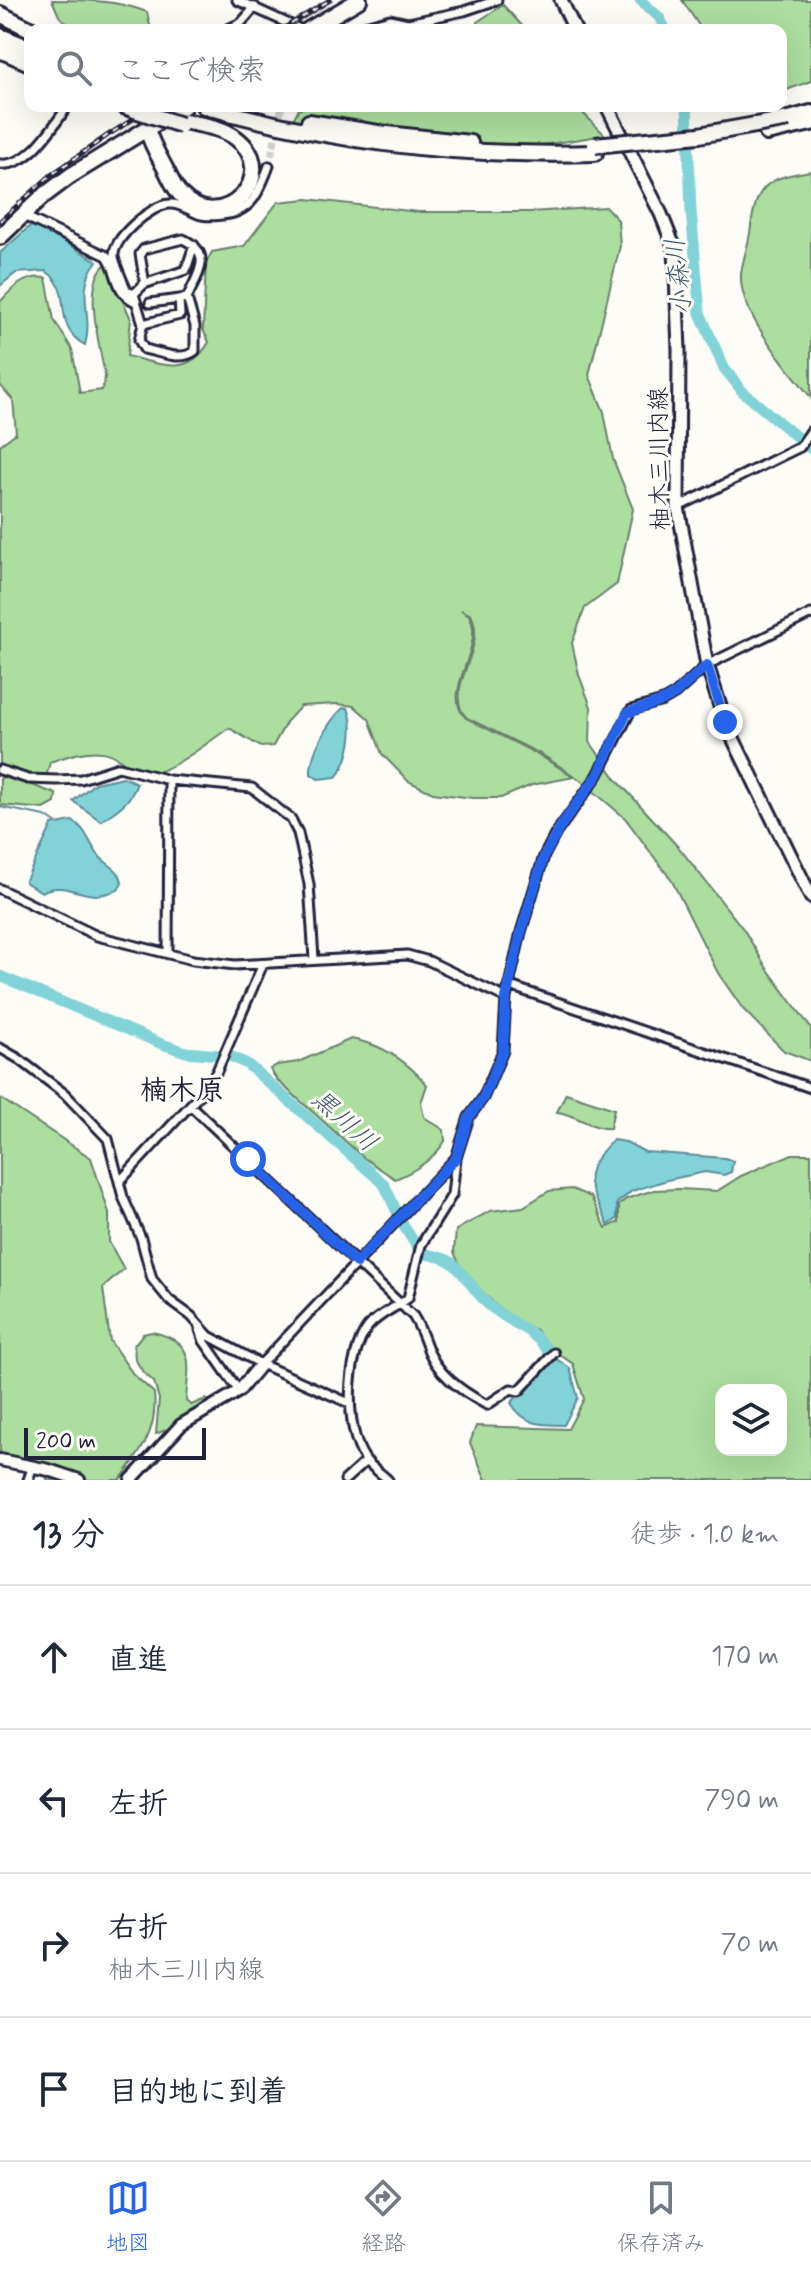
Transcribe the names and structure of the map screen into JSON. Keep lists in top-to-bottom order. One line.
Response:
{"streets":{"main road":["柚木三川内線"]},"districts":["楠木原"],"water":["小森川","黒川川"],"scale_bar":"200 m","page":{"search":"ここで検索","scale":"200 m","heading":["13 分","徒歩 · 1.0 km"],"list":[["直進","170 m"],["左折","790 m"],["右折","柚木三川内線","70 m"],"目的地に到着"],"nav":["地図","経路","保存済み"]}}
